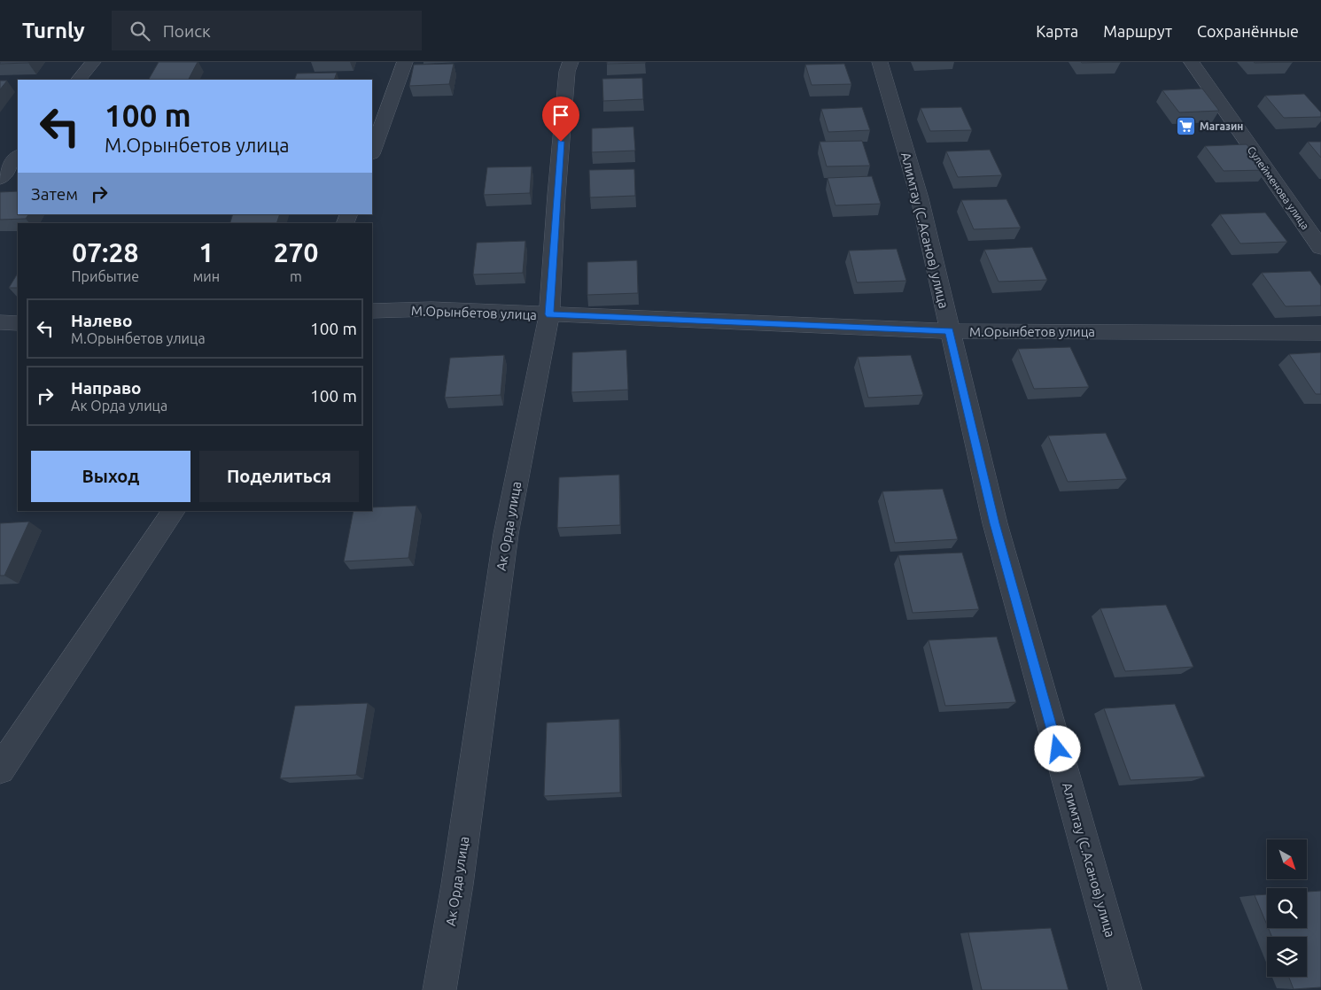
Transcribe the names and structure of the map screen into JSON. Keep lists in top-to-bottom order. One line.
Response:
{"streets":{"street":["Сулейменова улица","Алимтау (С.Асанов) улица","М.Орынбетов улица","Ак Орда улица"]},"crossings":[["Алимтау (С.Асанов) улица","М.Орынбетов улица"],["М.Орынбетов улица","Ак Орда улица"]],"places":{"supermarket":["Магазин"]},"north":"bottom right","page":{"header":"Turnly","search":"Поиск","nav":["Карта","Маршрут","Сохранённые"],"turn":["100 m","М.Орынбетов улица"],"then":"Затем","eta":["07:28","Прибытие","1","мин","270","m"],"list":[{"name":"Налево","note":"М.Орынбетов улица","value":"100 m"},{"name":"Направо","note":"Ак Орда улица","value":"100 m"}],"buttons":["Выход","Поделиться"]}}
